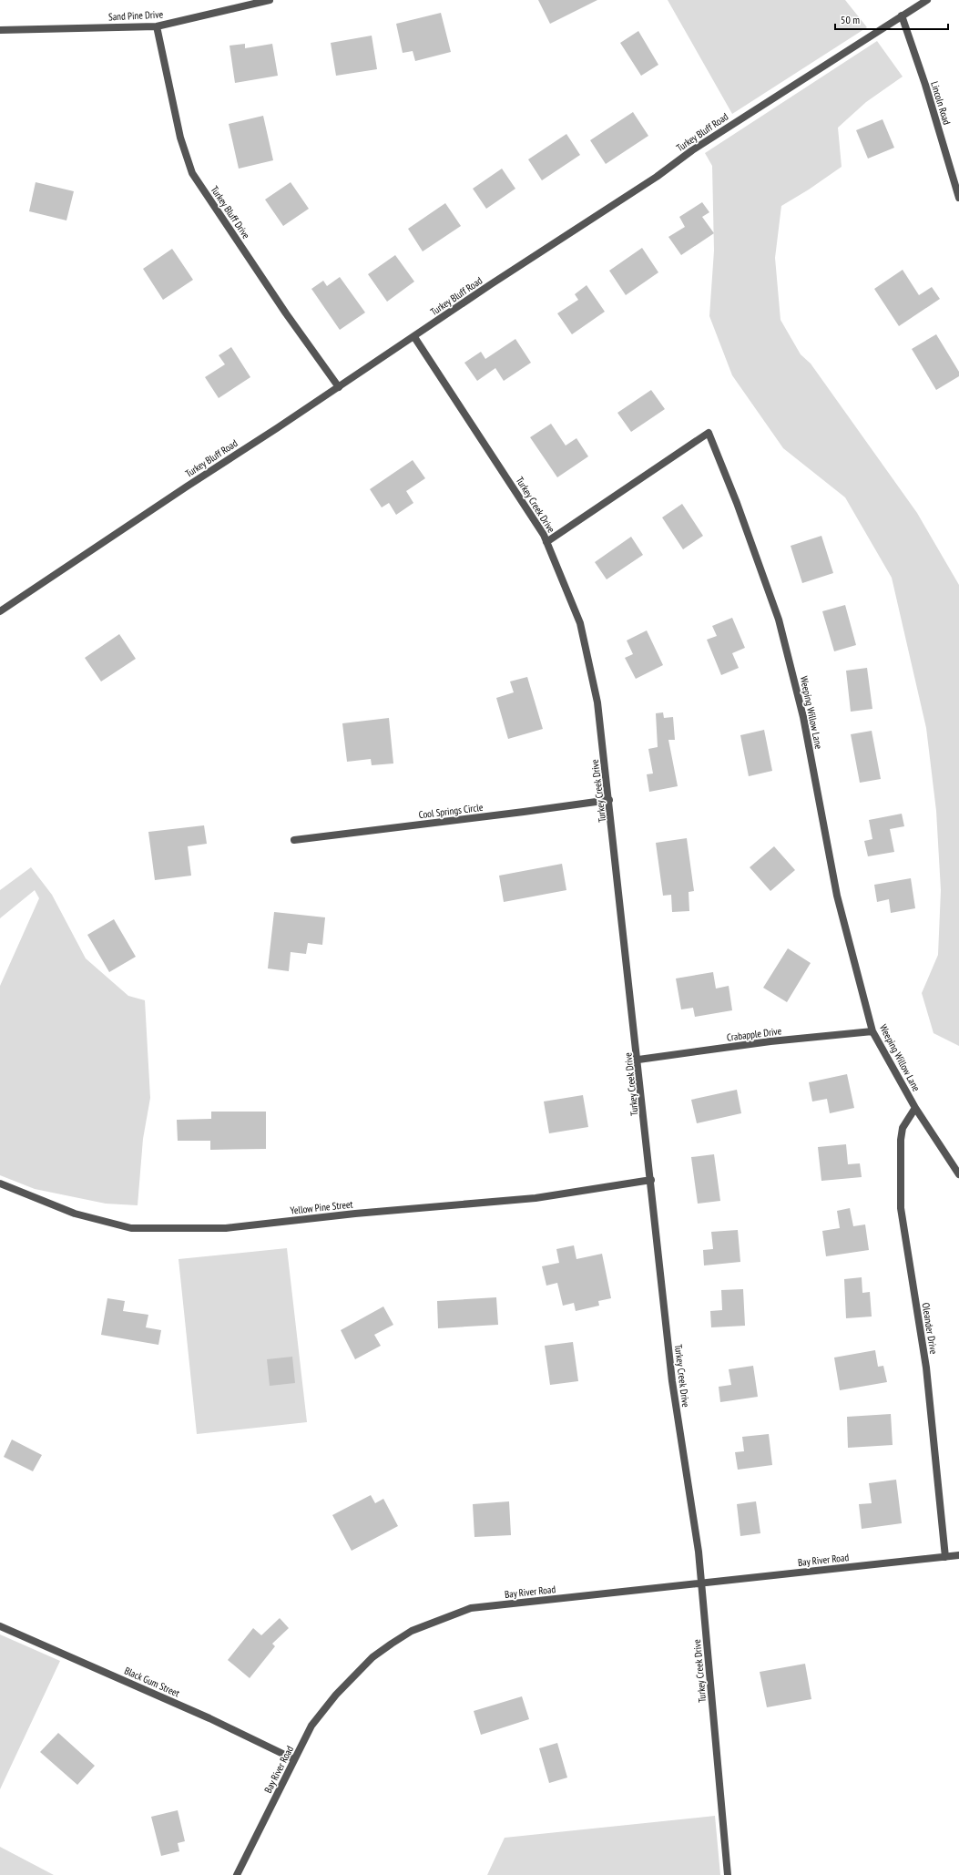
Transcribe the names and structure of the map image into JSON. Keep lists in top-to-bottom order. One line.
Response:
{"streets":{"street":["Sand Pine Drive","Lincoln Road","Turkey Bluff Road","Turkey Bluff Drive","Turkey Creek Drive","Weeping Willow Lane","Cool Springs Circle","Crabapple Drive","Yellow Pine Street","Oleander Drive","Bay River Road","Black Gum Street"]},"crossings":[["Sand Pine Drive","Turkey Bluff Drive"],["Lincoln Road","Turkey Bluff Road"],["Turkey Bluff Road","Turkey Bluff Drive"],["Turkey Bluff Road","Turkey Creek Drive"],["Turkey Creek Drive","Weeping Willow Lane"],["Turkey Creek Drive","Cool Springs Circle"],["Turkey Creek Drive","Crabapple Drive"],["Turkey Creek Drive","Yellow Pine Street"],["Turkey Creek Drive","Bay River Road"],["Weeping Willow Lane","Crabapple Drive"],["Weeping Willow Lane","Oleander Drive"],["Oleander Drive","Bay River Road"],["Bay River Road","Black Gum Street"]],"scale_bar":"50 m"}
